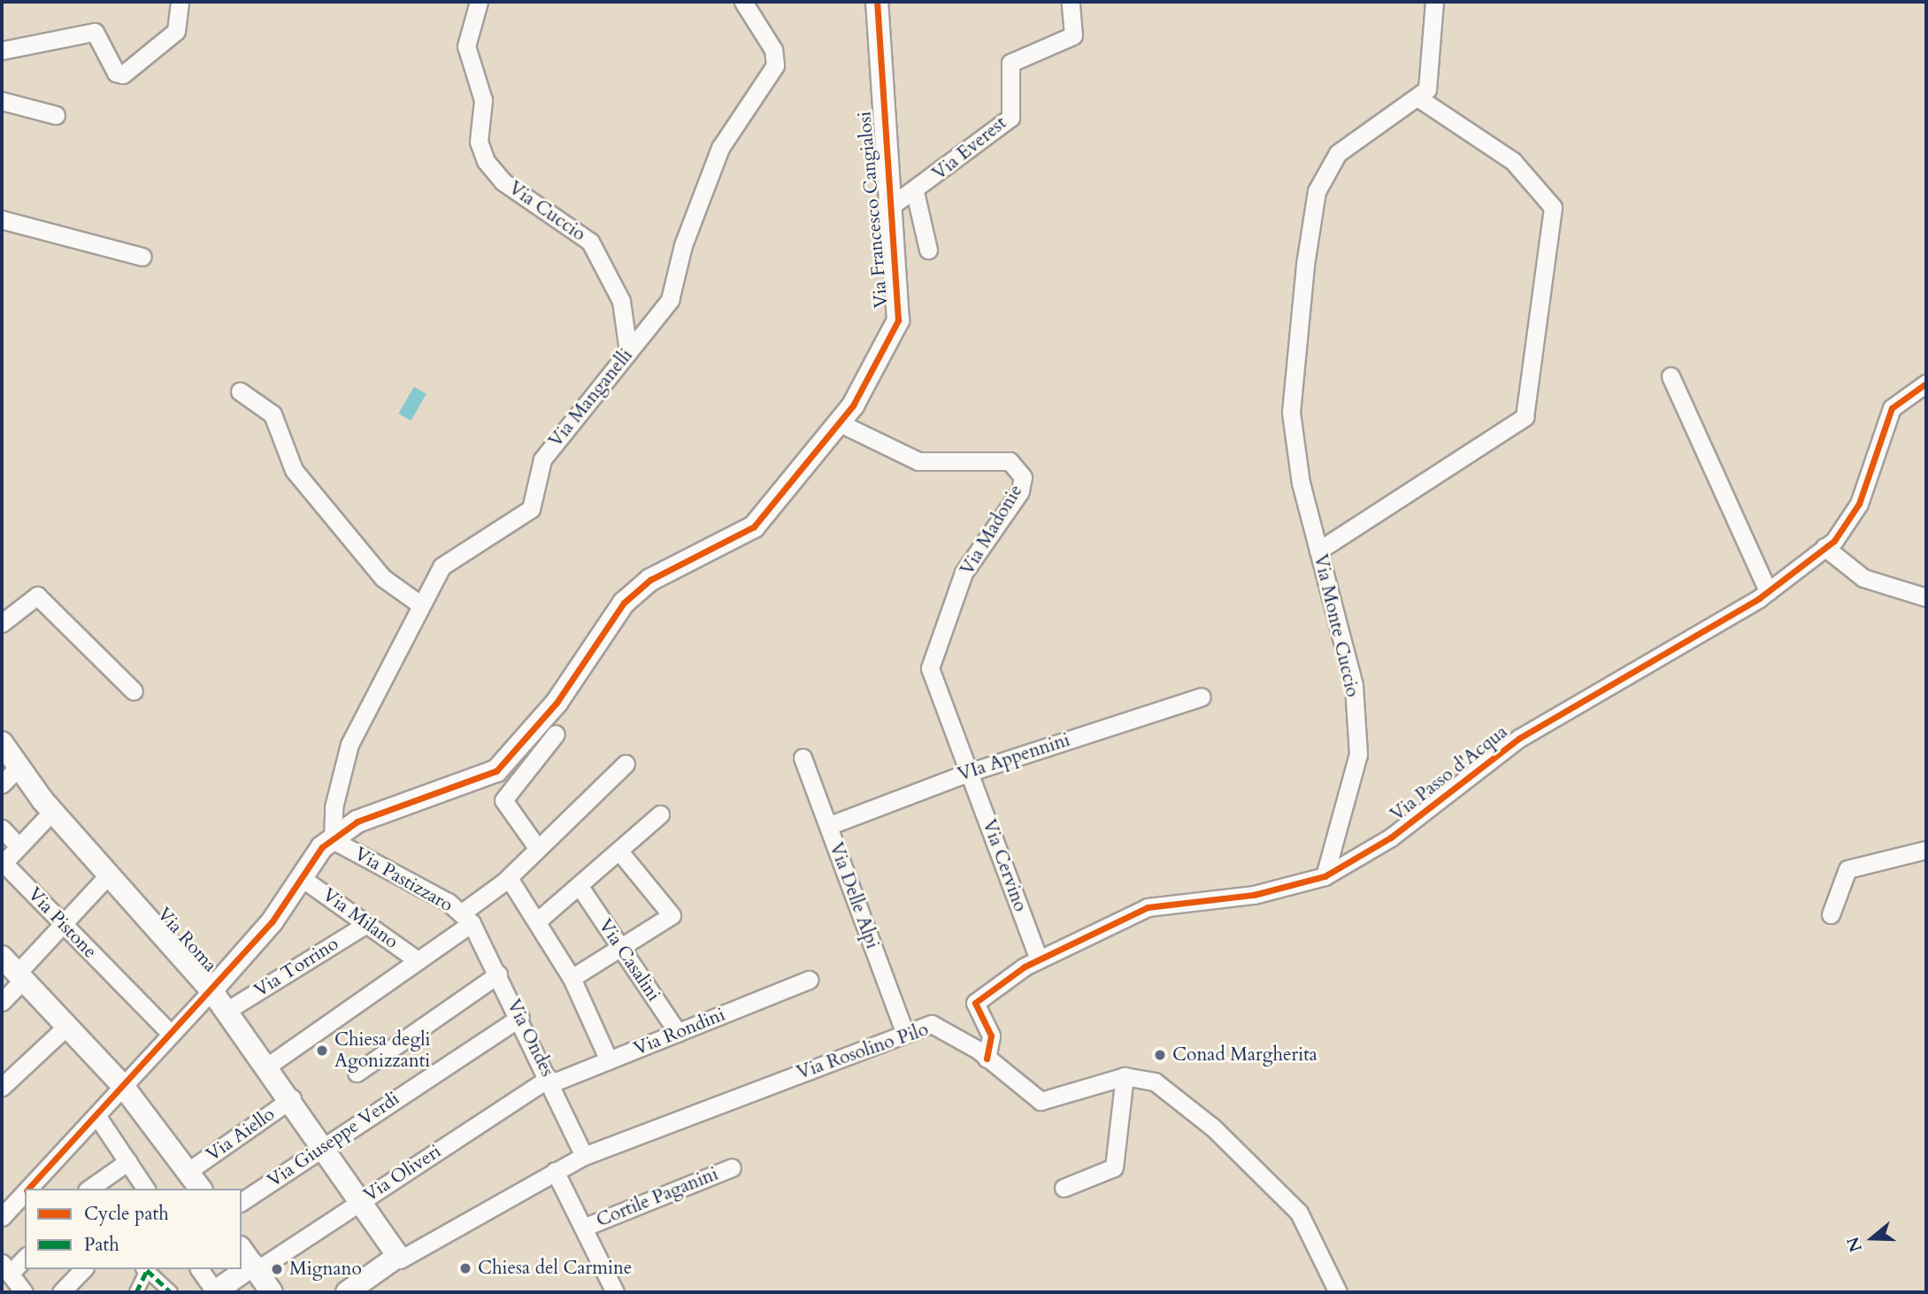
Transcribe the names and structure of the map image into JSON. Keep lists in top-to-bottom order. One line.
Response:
{"streets":{"street":["Via Everest","Via Francesco Cangialosi","Via Cuccio","Via Manganelli","Via Madonie","Via Monte Cuccio","VIa Appennini","Via Passo d'Acqua","Via Cervino","Via Pastizzaro","Via Delle Alpi","Via Milano","Via Pistone","Via Roma","Via Casalini","Via Torrino","Via Rondini","Via Ondes","Via Rosolino Pilo","Via Aiello","Via Giuseppe Verdi","Via Oliveri","Cortile Paganini"]},"crossings":[["Via Everest","Via Francesco Cangialosi"],["Via Francesco Cangialosi","Via Manganelli"],["Via Francesco Cangialosi","Via Madonie"],["Via Francesco Cangialosi","Via Pastizzaro"],["Via Cuccio","Via Manganelli"],["Via Manganelli","Via Pastizzaro"],["Via Madonie","VIa Appennini"],["Via Madonie","Via Cervino"],["Via Monte Cuccio","Via Passo d'Acqua"],["VIa Appennini","Via Cervino"],["VIa Appennini","Via Delle Alpi"],["Via Passo d'Acqua","Via Cervino"],["Via Passo d'Acqua","Via Rosolino Pilo"],["Via Pastizzaro","Via Ondes"],["Via Delle Alpi","Via Rosolino Pilo"],["Via Milano","Via Torrino"],["Via Pistone","Via Roma"],["Via Roma","Via Torrino"],["Via Roma","Via Rosolino Pilo"],["Via Roma","Via Aiello"],["Via Roma","Via Giuseppe Verdi"],["Via Roma","Via Oliveri"],["Via Casalini","Via Rondini"],["Via Rondini","Via Ondes"],["Via Rondini","Via Oliveri"],["Via Ondes","Via Rosolino Pilo"],["Via Ondes","Via Giuseppe Verdi"],["Via Ondes","Via Oliveri"]],"places":["Chiesa degli Agonizzanti","Conad Margherita","Chiesa del Carmine","Mignano"],"legend":["Cycle path","Path"],"north":"left"}
